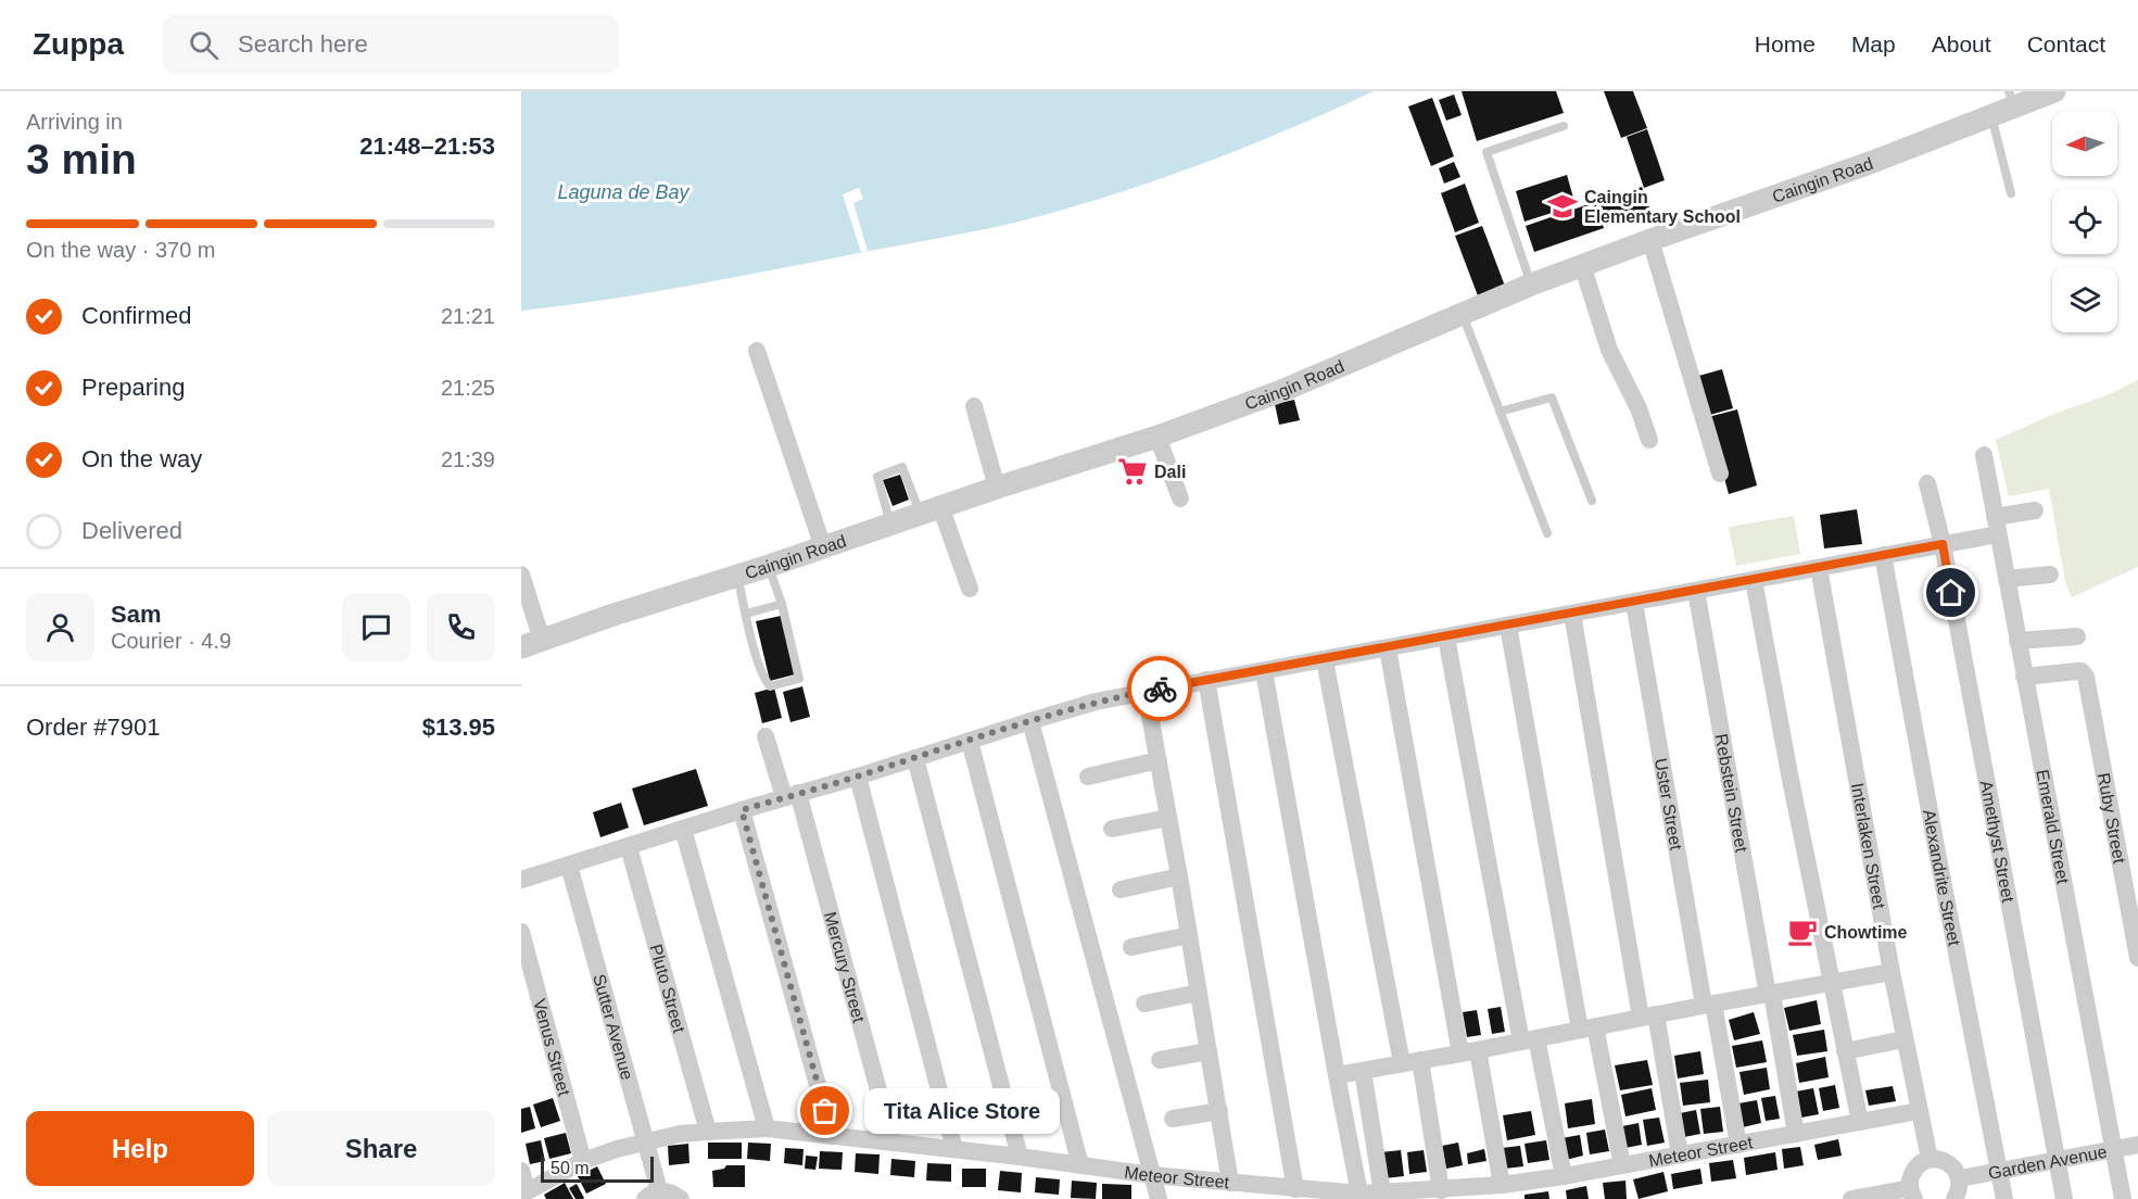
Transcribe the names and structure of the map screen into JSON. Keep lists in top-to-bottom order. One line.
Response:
{"streets":{"street":["Caingin Road","Rebstein Street","Uster Street","Ruby Street","Emerald Street","Amethyst Street","Interlaken Street","Alexandrite Street","Mercury Street","Pluto Street","Sutter Avenue","Venus Street","Meteor Street","Garden Avenue"]},"crossings":[["Rebstein Street","Meteor Street"],["Uster Street","Meteor Street"],["Ruby Street","Emerald Street"],["Emerald Street","Garden Avenue"],["Amethyst Street","Garden Avenue"],["Interlaken Street","Meteor Street"],["Alexandrite Street","Garden Avenue"],["Mercury Street","Meteor Street"],["Pluto Street","Meteor Street"],["Sutter Avenue","Meteor Street"],["Venus Street","Meteor Street"]],"water":["Laguna de Bay"],"places":{"school or university":["Caingin Elementary School"],"supermarket":["Dali"],"cafe":["Chowtime"],"other":["Tita Alice Store"]},"scale_bar":"50 m","north":"left","page":{"header":"Zuppa","search":"Search here","nav":["Home","Map","About","Contact"],"heading":["3 min","Arriving in","21:48–21:53"],"panel":["Sam","Courier · 4.9","Order #7901","$13.95"],"bar":"On the way · 370 m","list":[["Confirmed","21:21"],["Preparing","21:25"],["On the way","21:39"],"Delivered"],"bubble":"Tita Alice Store","buttons":["Help","Share"],"scale":"50 m"}}
